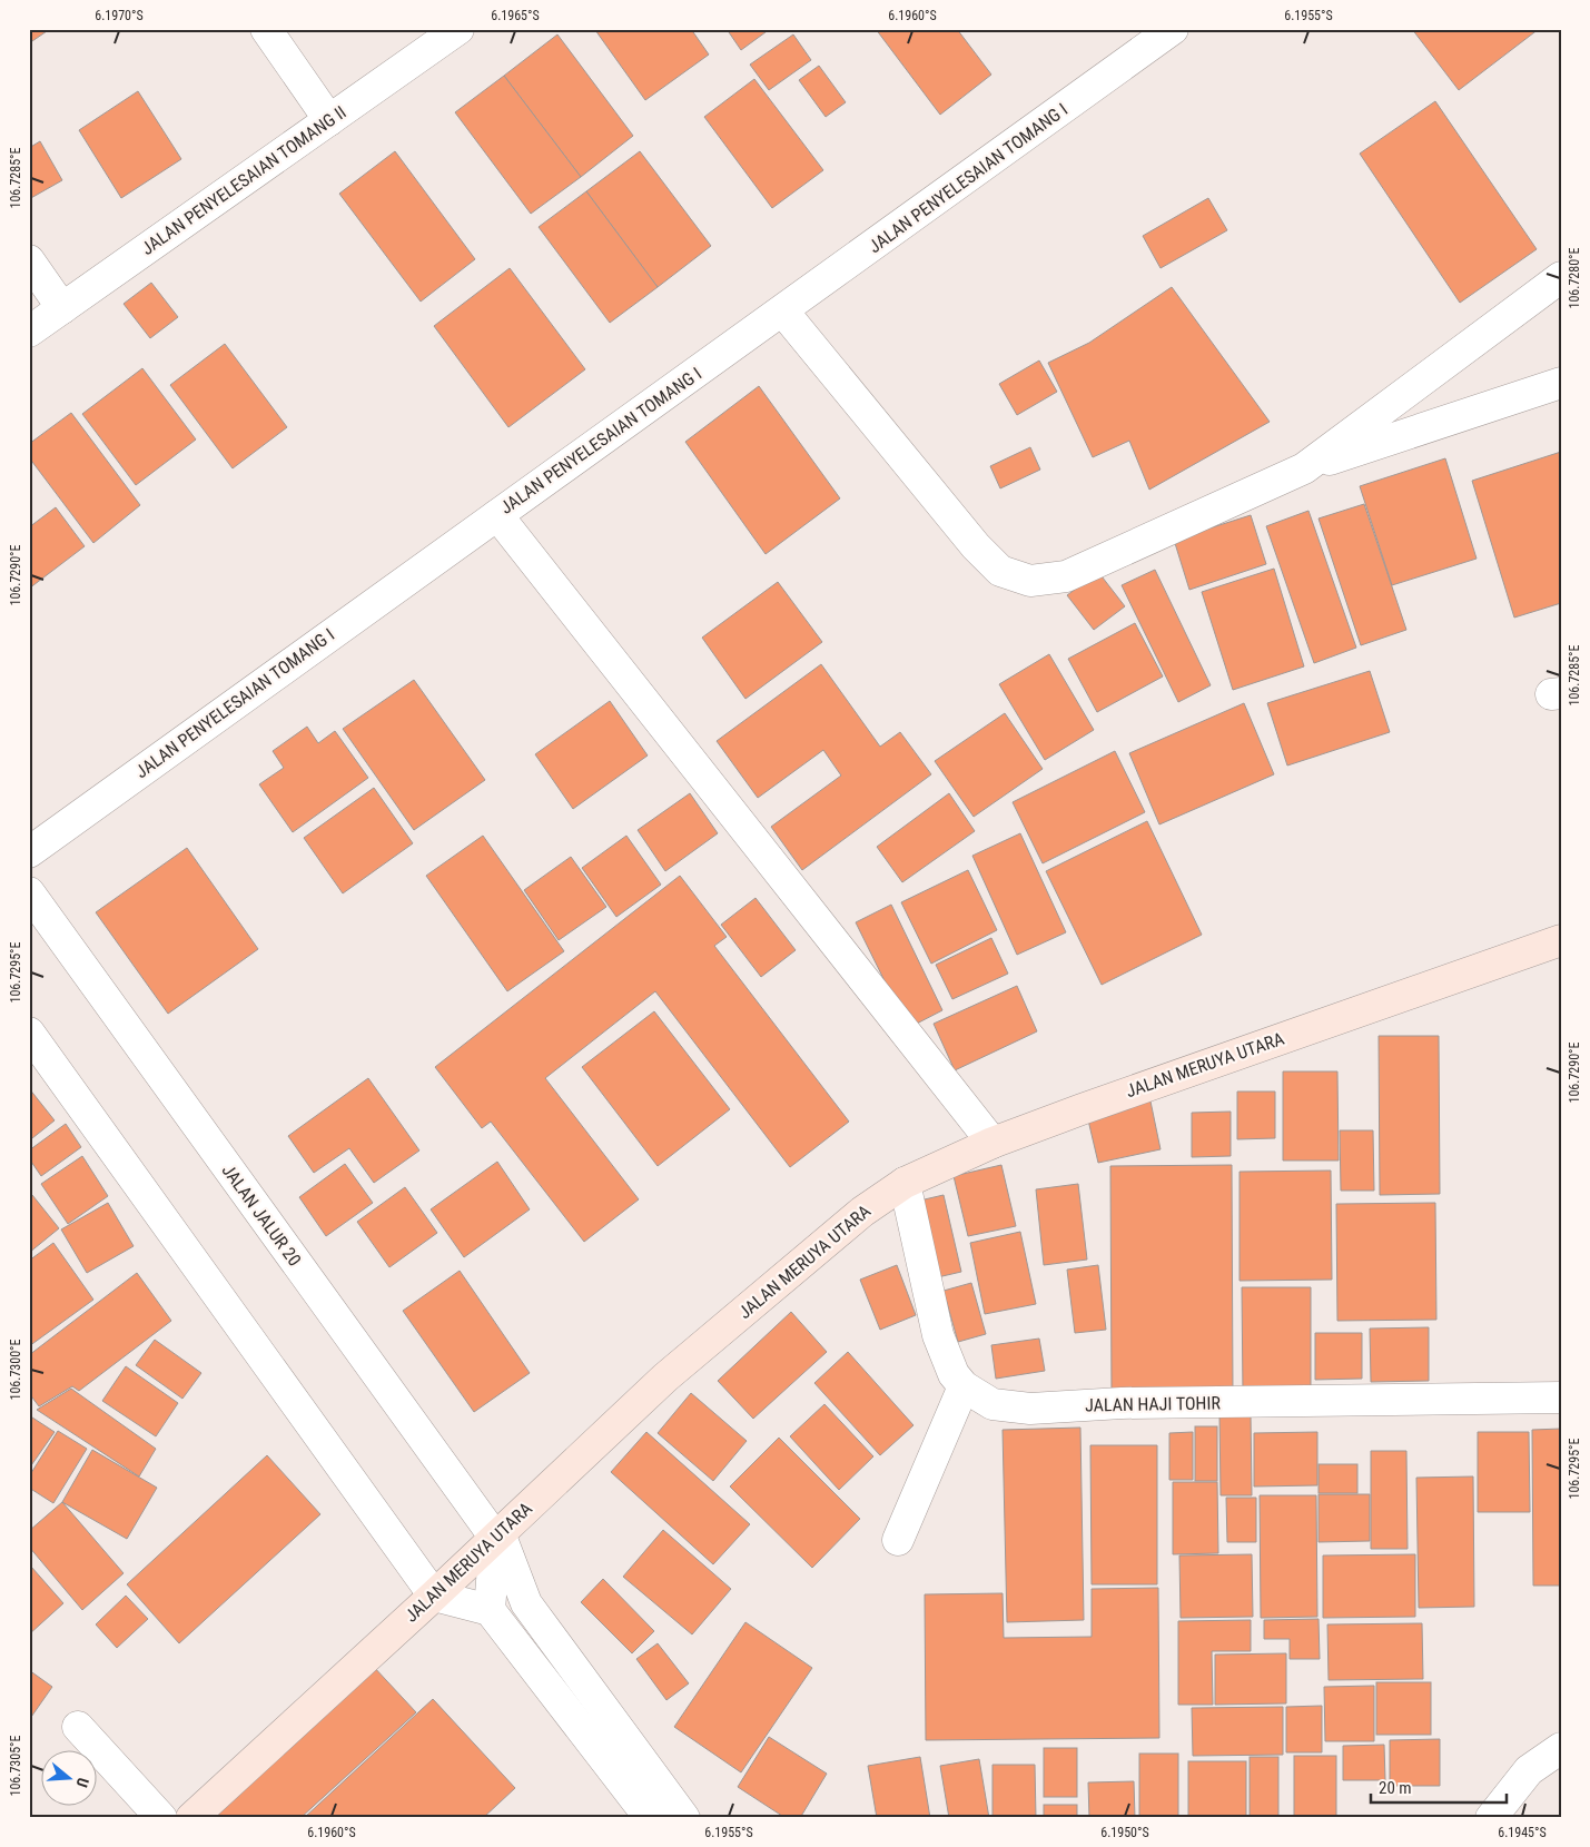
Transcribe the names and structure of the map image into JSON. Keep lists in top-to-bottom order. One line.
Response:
{"streets":{"main road":["JALAN MERUYA UTARA"],"street":["JALAN PENYELESAIAN TOMANG I","JALAN PENYELESAIAN TOMANG II","JALAN JALUR 20","JALAN HAJI TOHIR"]},"crossings":[["JALAN MERUYA UTARA","JALAN JALUR 20"],["JALAN MERUYA UTARA","JALAN HAJI TOHIR"]],"scale_bar":"20 m","north":"right","coordinates":["6.1970°S","6.1965°S","6.1960°S","6.1955°S","106.7285°E","106.7280°E","106.7290°E","106.7295°E","106.7300°E","106.7305°E","6.1950°S","6.1945°S"]}
